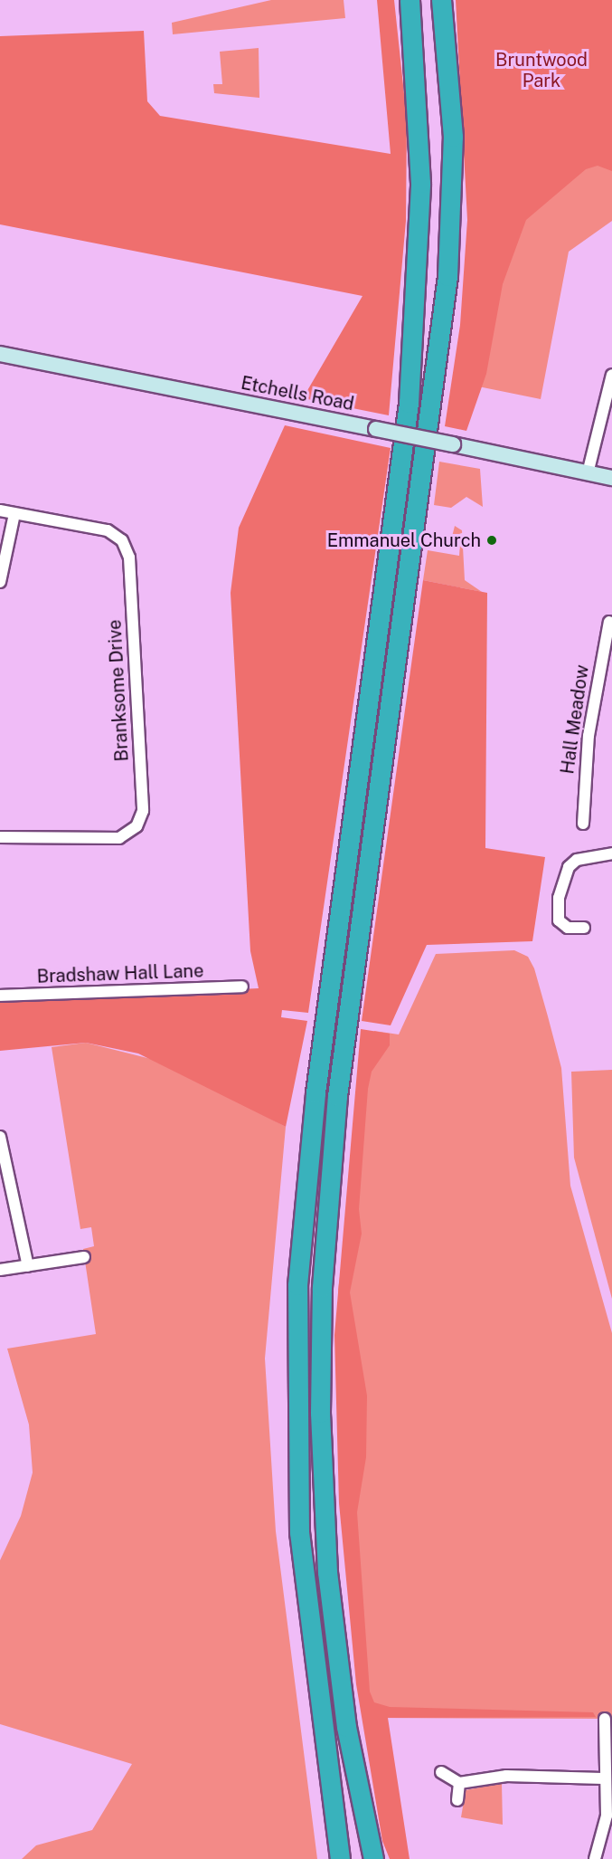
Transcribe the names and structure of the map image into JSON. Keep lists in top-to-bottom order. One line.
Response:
{"streets":{"street":["Etchells Road","Branksome Drive","Hall Meadow","Bradshaw Hall Lane"]},"parks":["Bruntwood Park"],"places":["Emmanuel Church"]}
